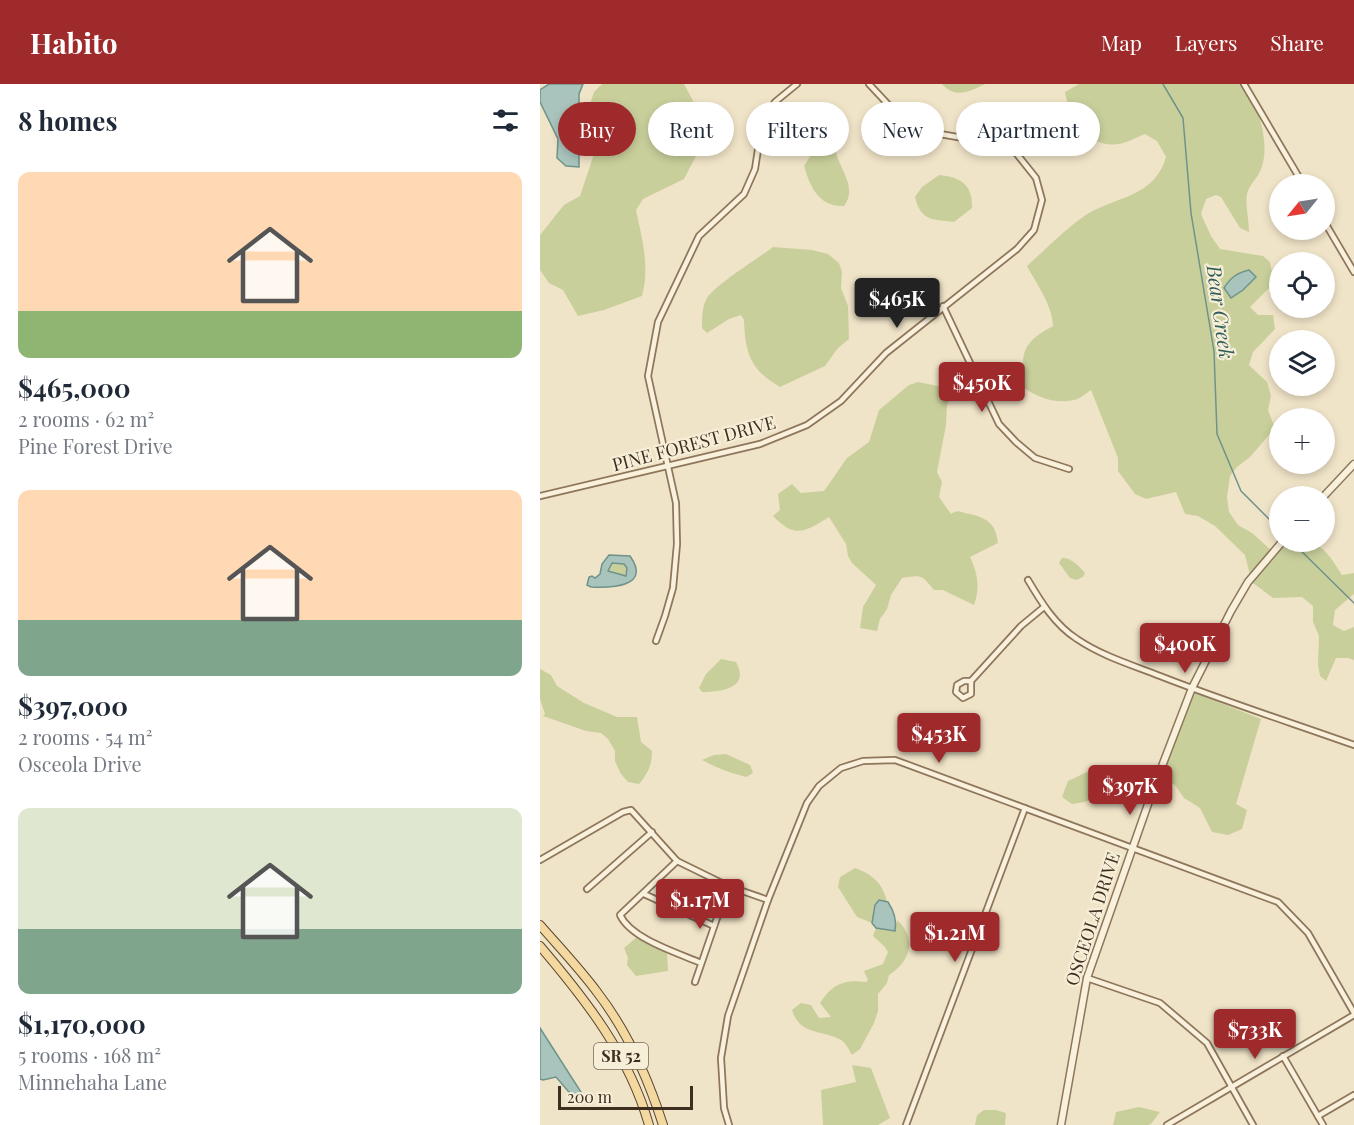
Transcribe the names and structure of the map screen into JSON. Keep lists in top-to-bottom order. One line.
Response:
{"streets":{"main road":["SR 52"],"street":["PINE FOREST DRIVE","OSCEOLA DRIVE"]},"water":["Bear Creek"],"scale_bar":"200 m","north":"bottom left","page":{"header":"Habito","nav":["Map","Layers","Share"],"heading":"8 homes","chip":["Buy","Rent","Filters","New","Apartment"],"list":[{"name":"$465,000","note":"2 rooms · 62 m² · Pine Forest Drive"},{"name":"$397,000","note":"2 rooms · 54 m² · Osceola Drive"},{"name":"$1,170,000","note":"5 rooms · 168 m² · Minnehaha Lane"}],"map_buttons":["+","−"],"price":["$465K","$450K","$400K","$453K","$397K","$1.17M","$1.21M","$733K"],"scale":"200 m"}}
